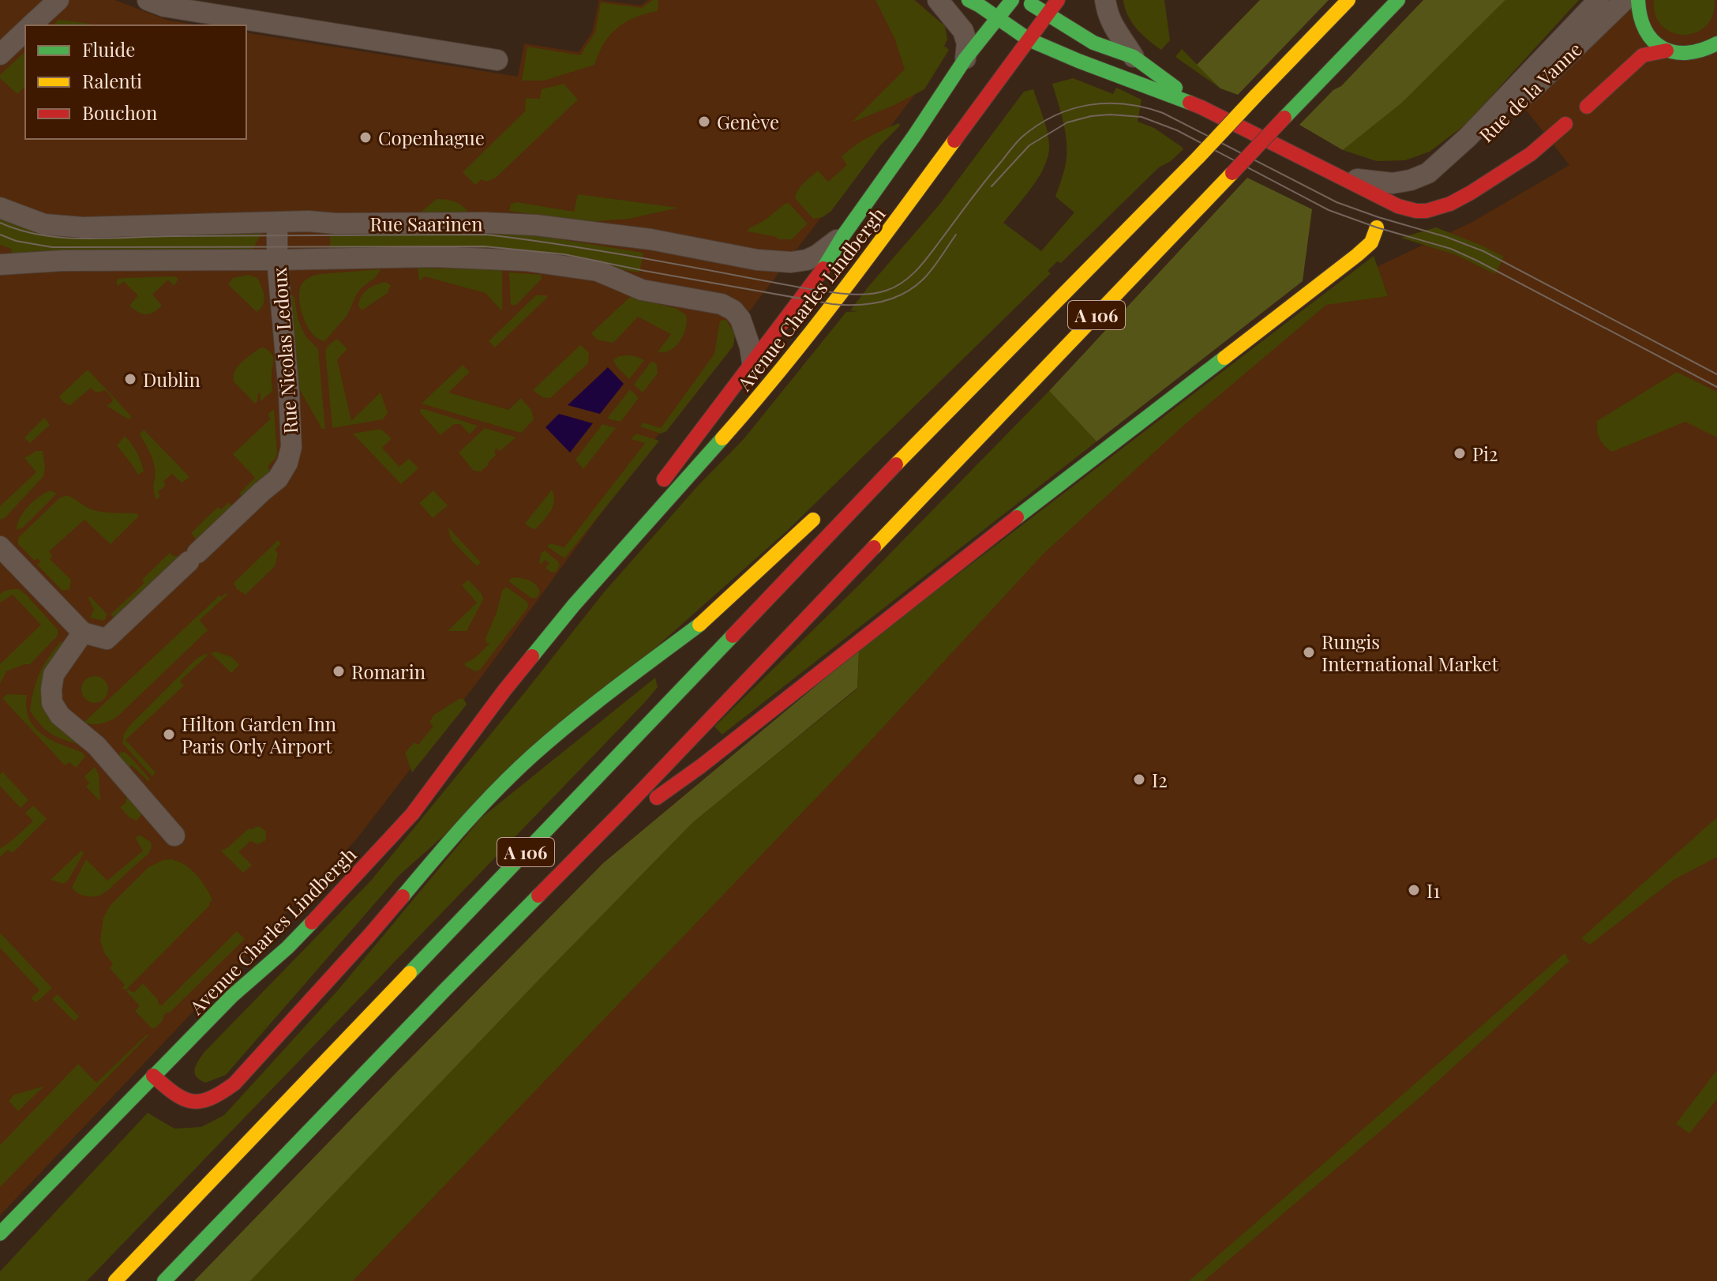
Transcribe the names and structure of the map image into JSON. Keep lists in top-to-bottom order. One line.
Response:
{"streets":{"main road":["Avenue Charles Lindbergh","A 106"],"street":["Rue de la Vanne","Rue Saarinen","Rue Nicolas Ledoux"]},"crossings":[["Rue Saarinen","Avenue Charles Lindbergh"],["Rue Saarinen","Rue Nicolas Ledoux"]],"places":["Genève","Copenhague","Dublin","Pi2","Rungis International Market","Romarin","Hilton Garden Inn Paris Orly Airport","I2","I1"],"legend":["Fluide","Ralenti","Bouchon"]}
